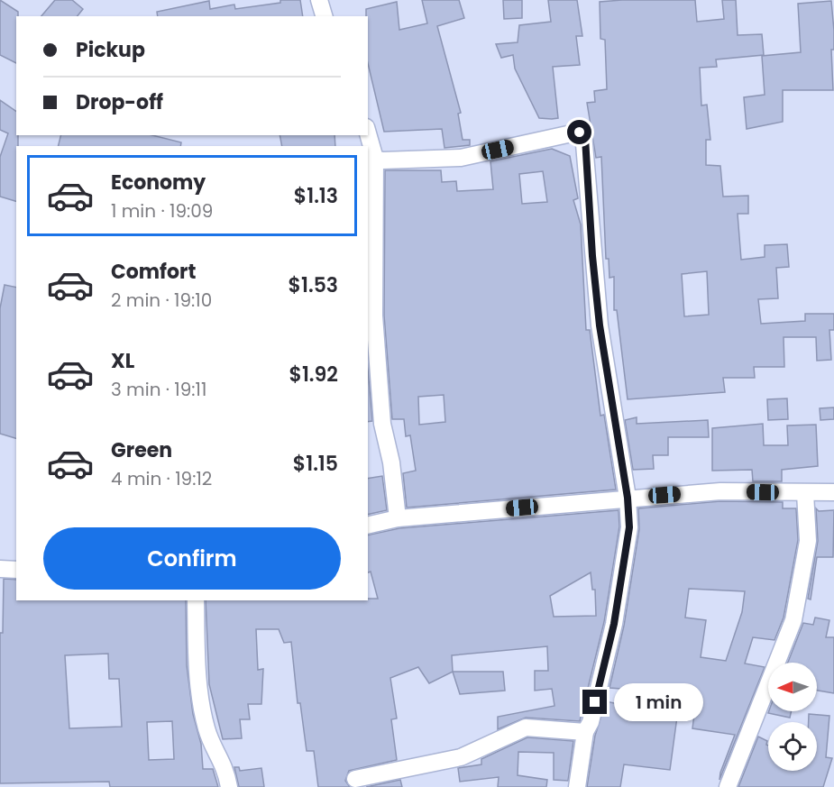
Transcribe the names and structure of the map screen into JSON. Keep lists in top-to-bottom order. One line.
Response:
{"north":"left","page":{"banner":["Pickup","Drop-off"],"list":[{"name":"Economy","note":"1 min · 19:09","value":"$1.13"},{"name":"Comfort","note":"2 min · 19:10","value":"$1.53"},{"name":"XL","note":"3 min · 19:11","value":"$1.92"},{"name":"Green","note":"4 min · 19:12","value":"$1.15"}],"buttons":"Confirm","bubble":"1 min"}}
